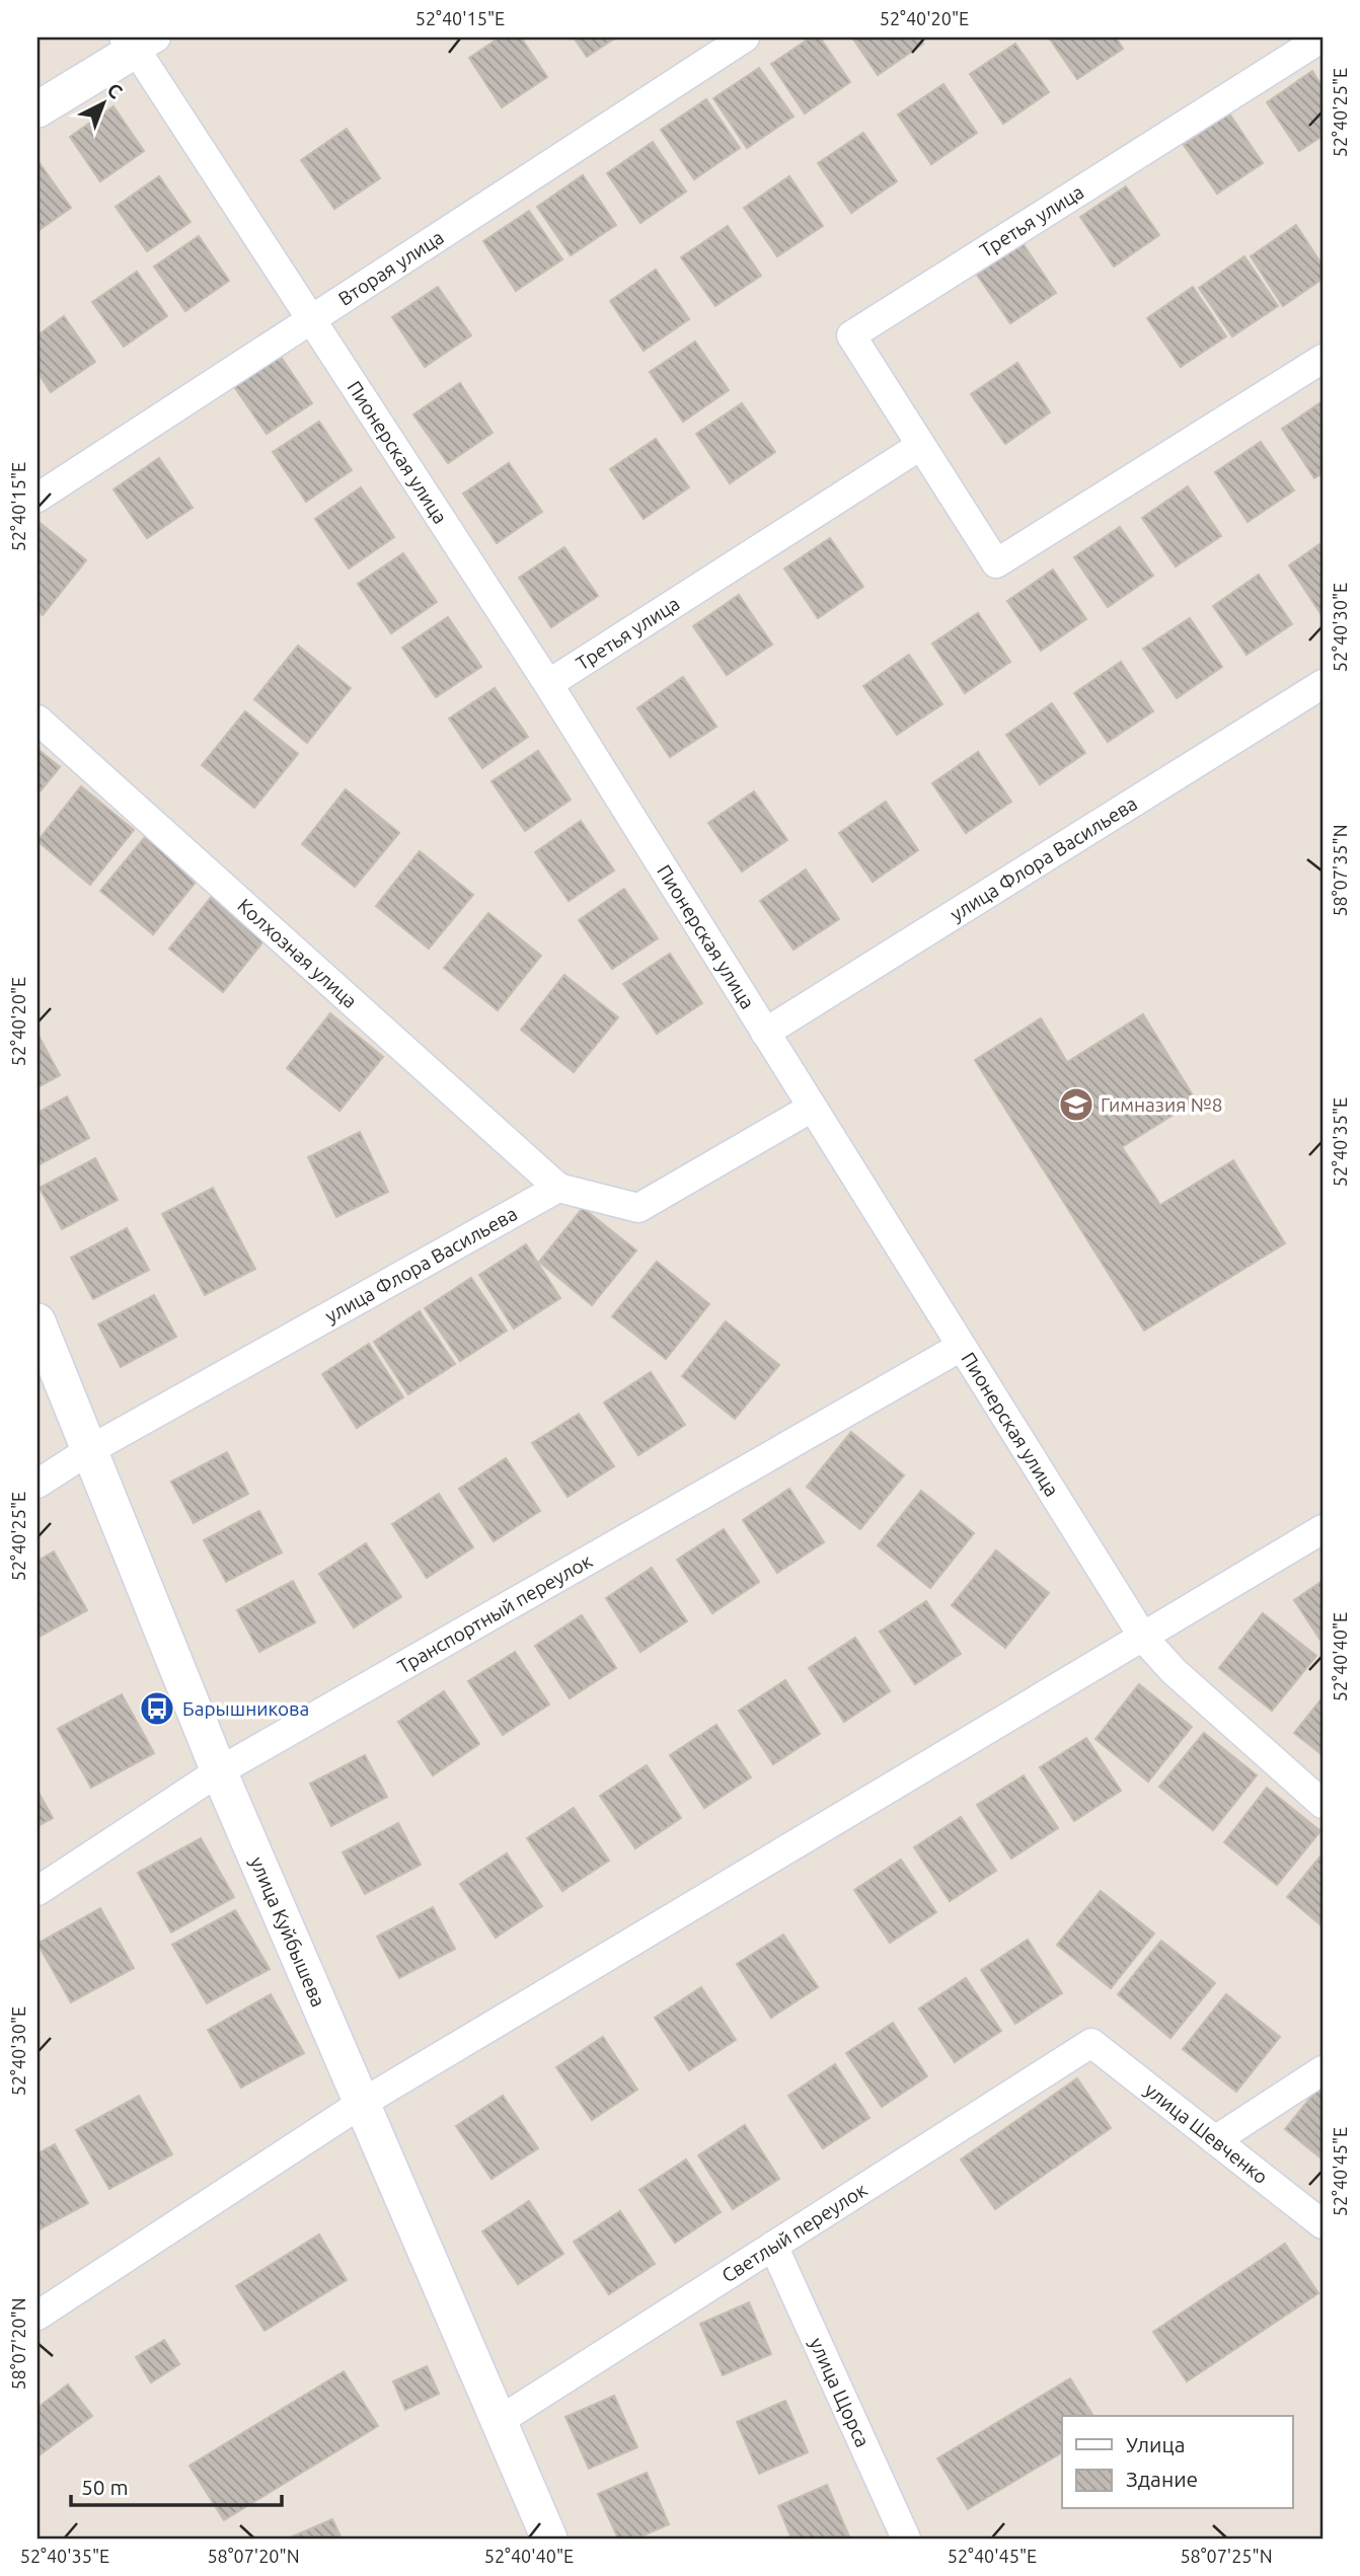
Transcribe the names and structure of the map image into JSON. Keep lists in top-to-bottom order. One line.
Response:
{"streets":{"street":["Третья улица","Вторая улица","Пионерская улица","улица Флора Васильева","Колхозная улица","Транспортный переулок","улица Куйбышева","улица Шевченко","Светлый переулок","улица Щорса"]},"crossings":[["Третья улица","Пионерская улица"],["Вторая улица","Пионерская улица"],["Пионерская улица","улица Флора Васильева"],["Пионерская улица","Транспортный переулок"],["улица Флора Васильева","Колхозная улица"],["улица Флора Васильева","улица Куйбышева"],["Транспортный переулок","улица Куйбышева"],["улица Куйбышева","Светлый переулок"],["улица Шевченко","Светлый переулок"],["Светлый переулок","улица Щорса"]],"places":{"school or university":["Гимназия №8"],"bus stop":["Барышникова"]},"legend":["Улица","Здание"],"scale_bar":"50 m","north":"top right","coordinates":["52°40'15\"E","52°40'20\"E","52°40'25\"E","52°40'30\"E","58°07'35\"N","52°40'35\"E","52°40'40\"E","52°40'45\"E","58°07'20\"N","58°07'25\"N"]}
